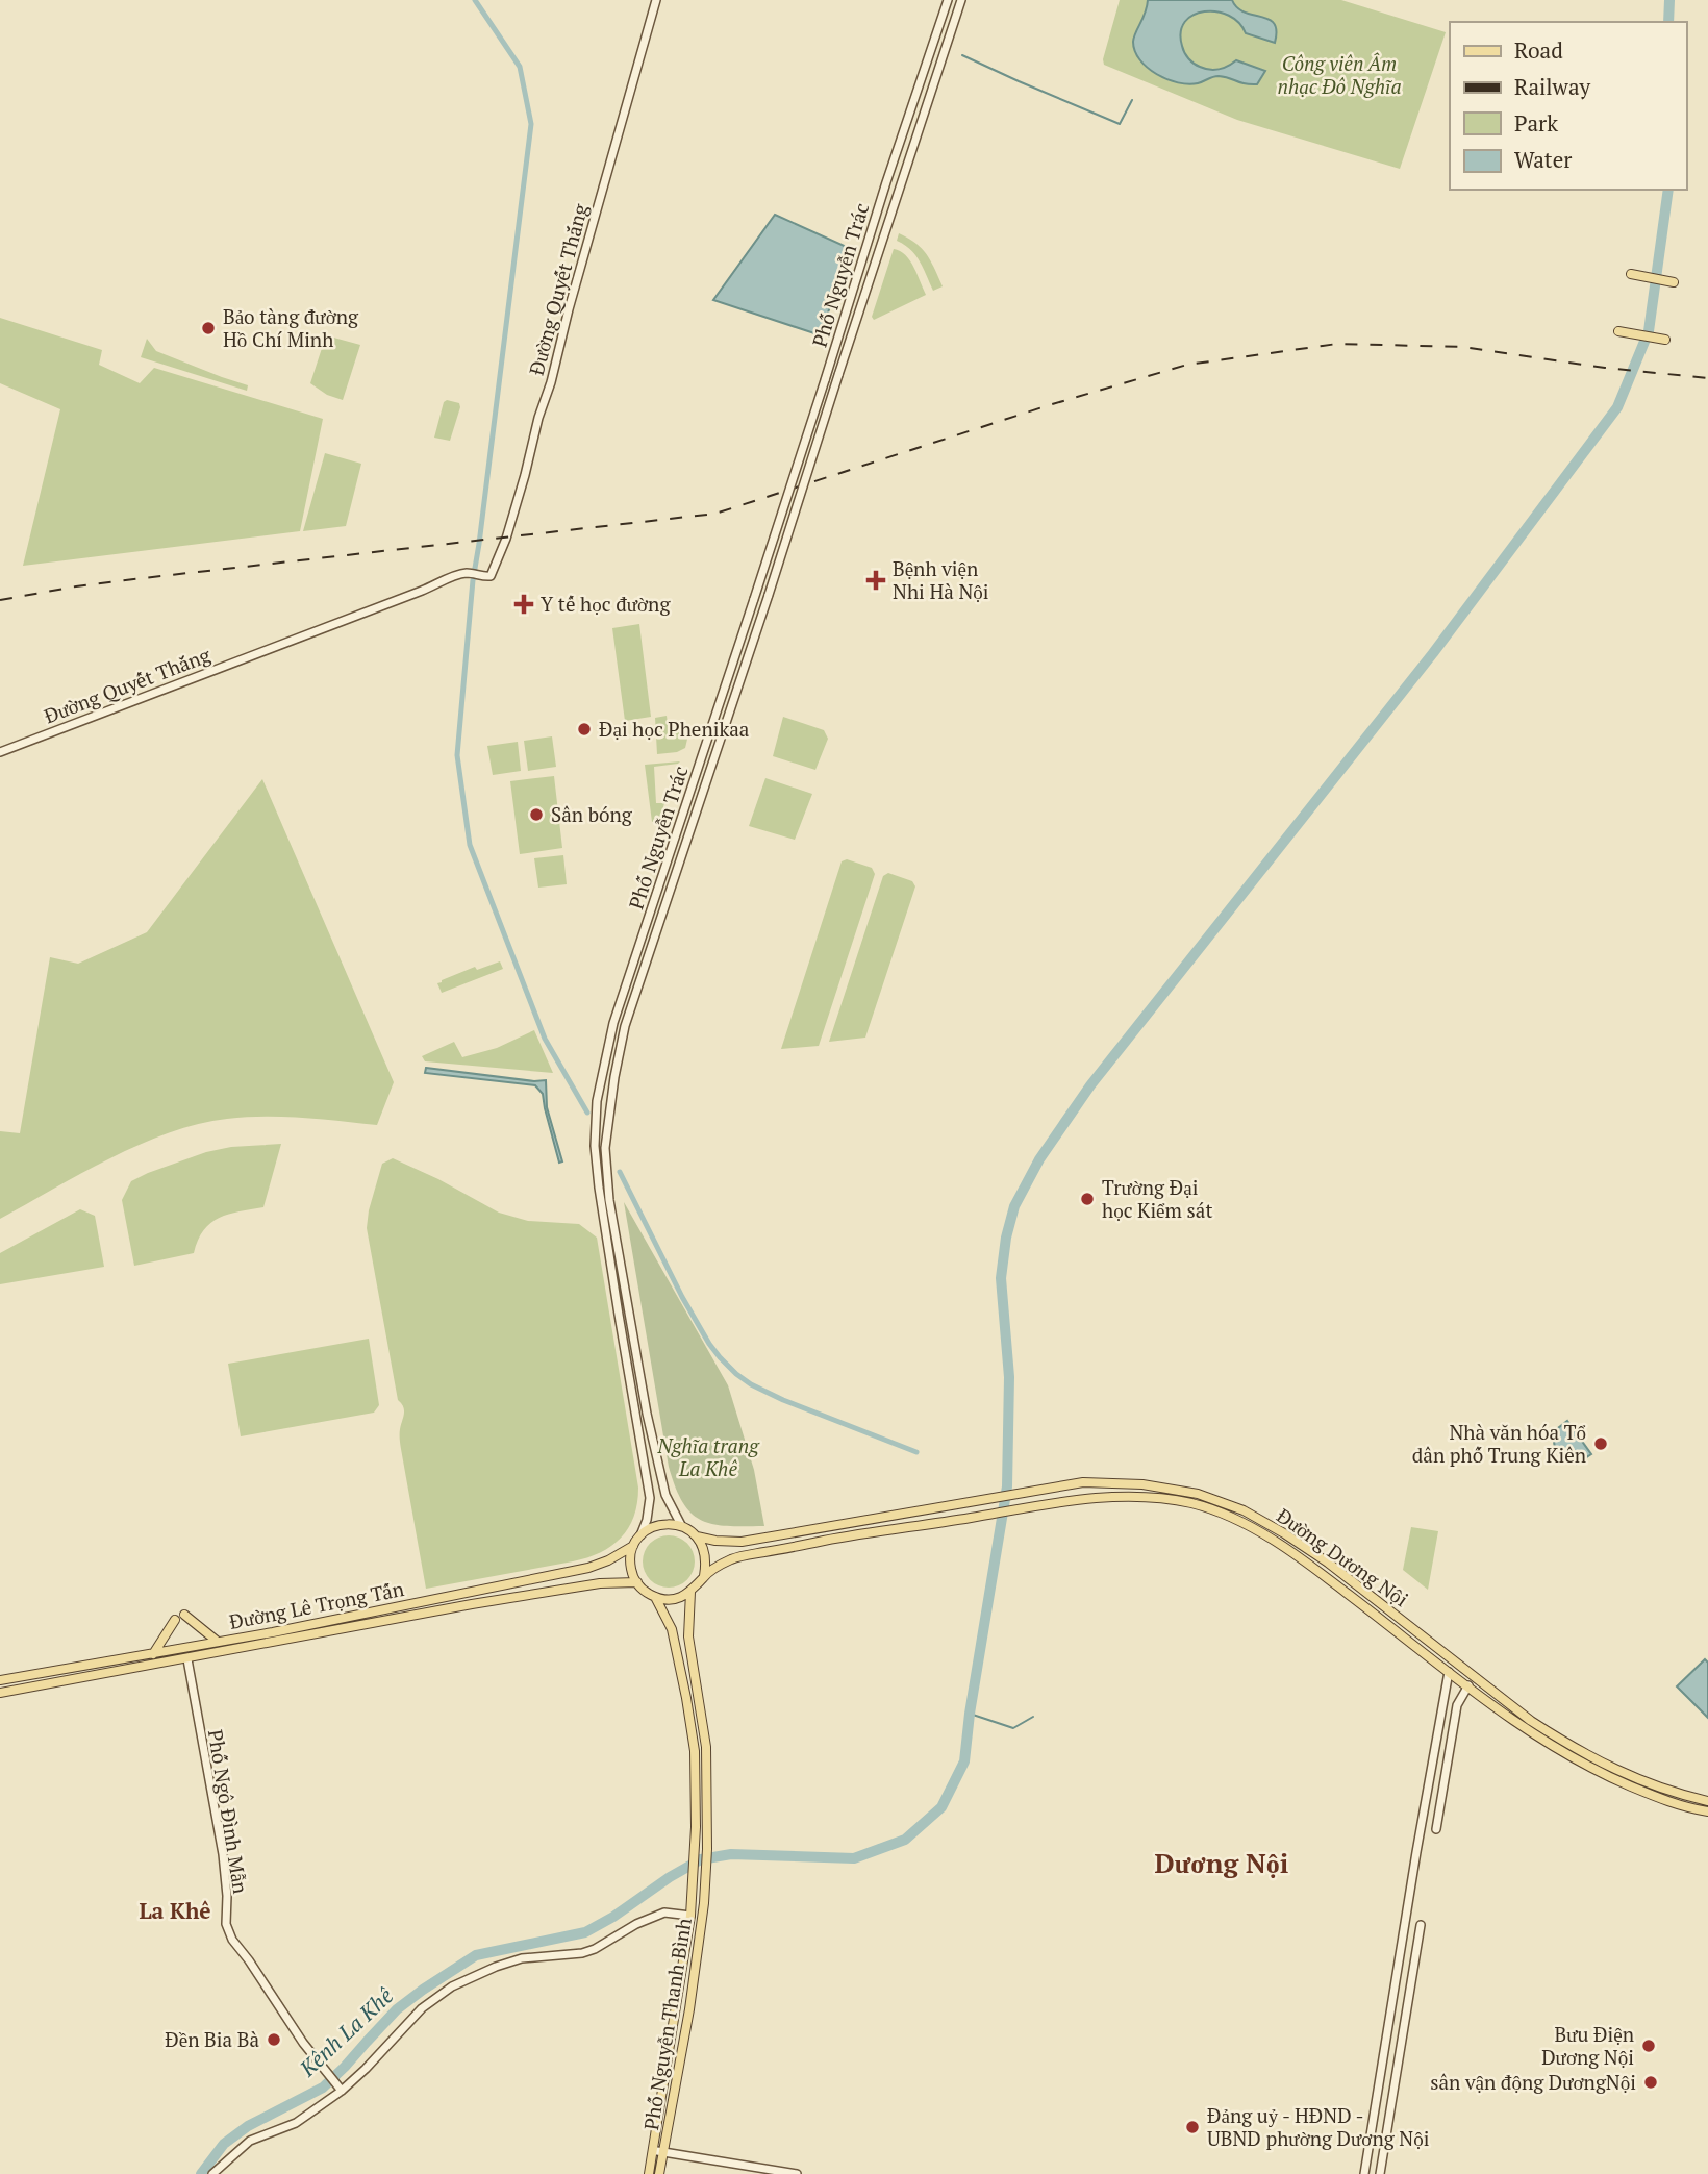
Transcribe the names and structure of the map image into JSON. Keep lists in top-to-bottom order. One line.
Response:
{"streets":{"main road":["Phố Nguyễn Trác","Đường Quyết Thắng","Đường Dương Nội","Đường Lê Trọng Tấn","Phố Ngô Đình Mẫn","Phố Nguyễn Thanh Bình"]},"crossings":[["Phố Nguyễn Trác","Đường Dương Nội"],["Phố Nguyễn Trác","Đường Lê Trọng Tấn"],["Phố Nguyễn Trác","Phố Nguyễn Thanh Bình"],["Đường Dương Nội","Đường Lê Trọng Tấn"],["Đường Dương Nội","Phố Nguyễn Thanh Bình"],["Đường Lê Trọng Tấn","Phố Ngô Đình Mẫn"],["Đường Lê Trọng Tấn","Phố Nguyễn Thanh Bình"]],"districts":["Dương Nội","La Khê"],"water":["Kênh La Khê"],"parks":["Công viên Âm nhạc Đô Nghĩa","Nghĩa trang La Khê"],"places":{"other":["Bảo tàng đường Hồ Chí Minh","Đại học Phenikaa","Sân bóng","Trường Đại học Kiểm sát","Nhà văn hóa Tổ dân phố Trung Kiên","Đền Bia Bà","Bưu Điện Dương Nội","sân vận động DươngNội","Đảng uỷ - HĐND - UBND phường Dương Nội"],"health":["Bệnh viện Nhi Hà Nội","Y tế học đường"]},"legend":["Road","Railway","Park","Water"]}
